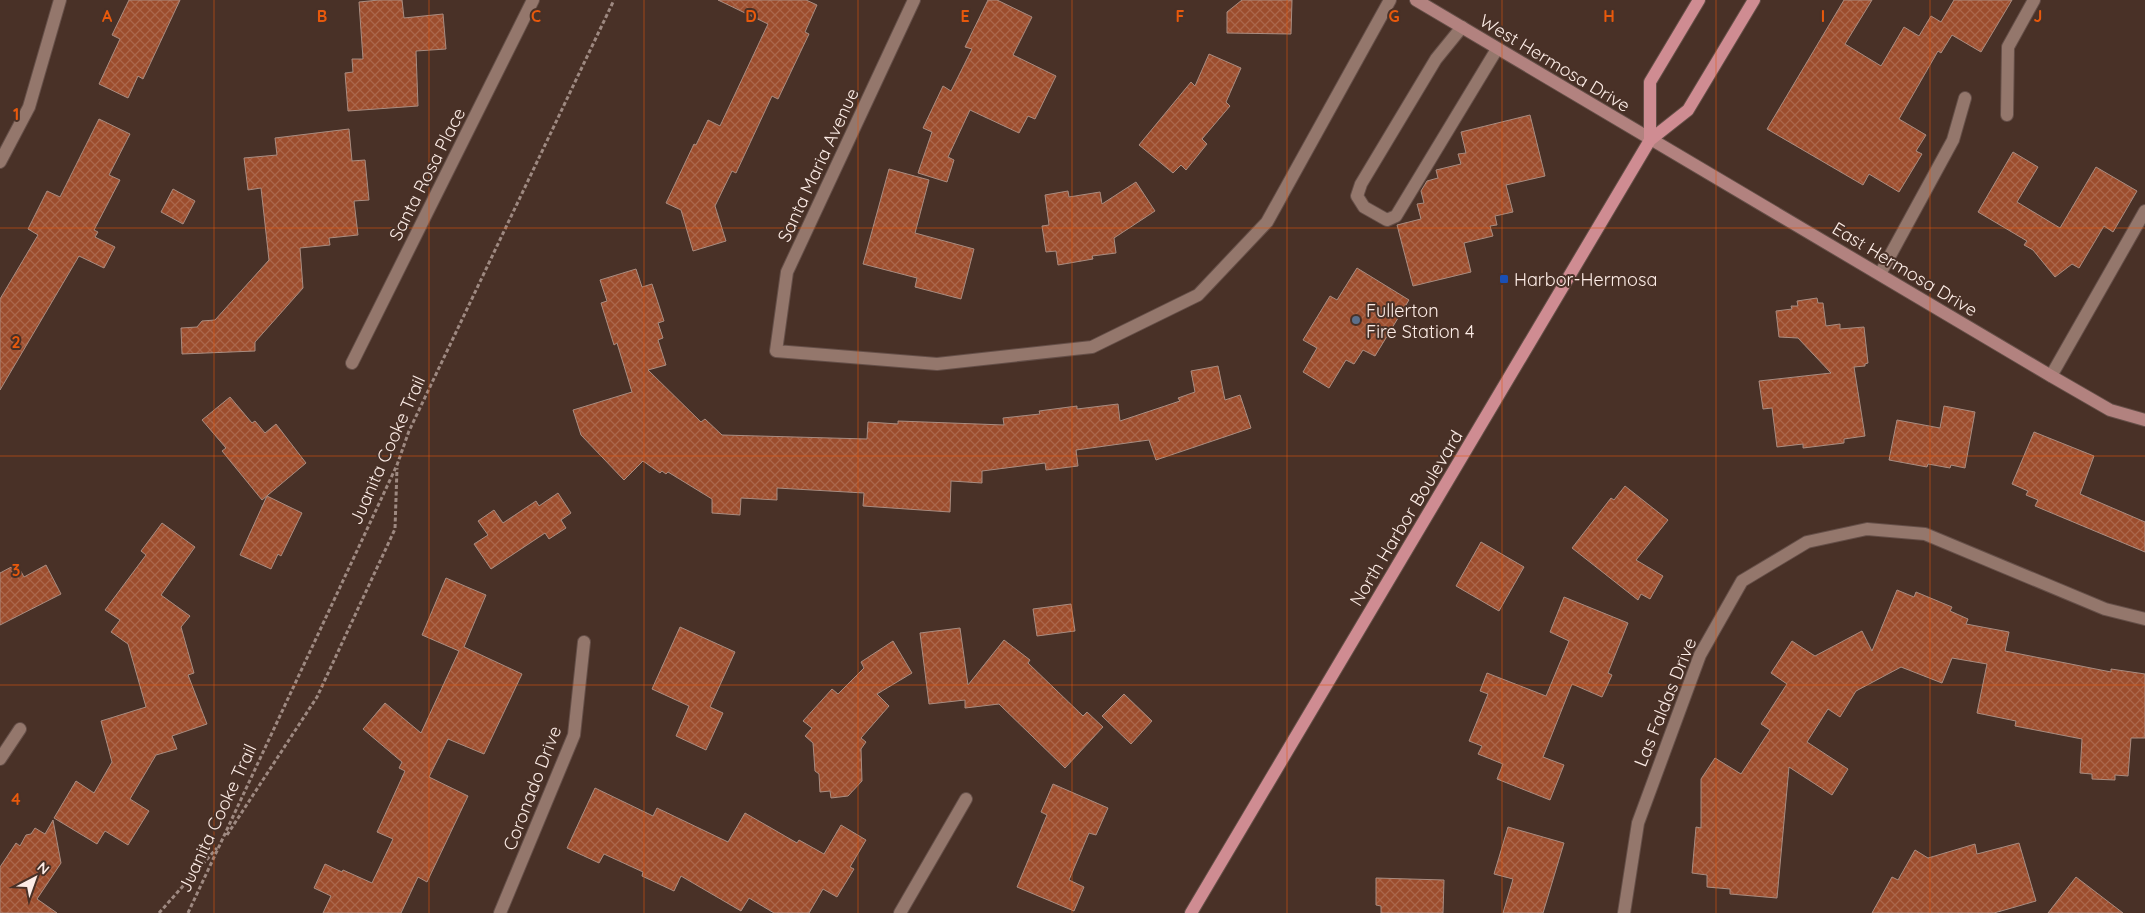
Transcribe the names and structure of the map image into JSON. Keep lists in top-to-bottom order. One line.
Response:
{"streets":{"main road":["North Harbor Boulevard"],"street":["West Hermosa Drive","Santa Maria Avenue","Santa Rosa Place","East Hermosa Drive","Las Faldas Drive","Coronado Drive"],"path":["Juanita Cooke Trail"]},"crossings":[["West Hermosa Drive","East Hermosa Drive"],["West Hermosa Drive","North Harbor Boulevard"],["East Hermosa Drive","North Harbor Boulevard"]],"places":{"transit":["Harbor-Hermosa"],"other":["Fullerton Fire Station 4"]},"north":"top right","grid":{"columns":["A","B","C","D","E","F","G","H","I","J"],"rows":["1","2","3","4"]}}
